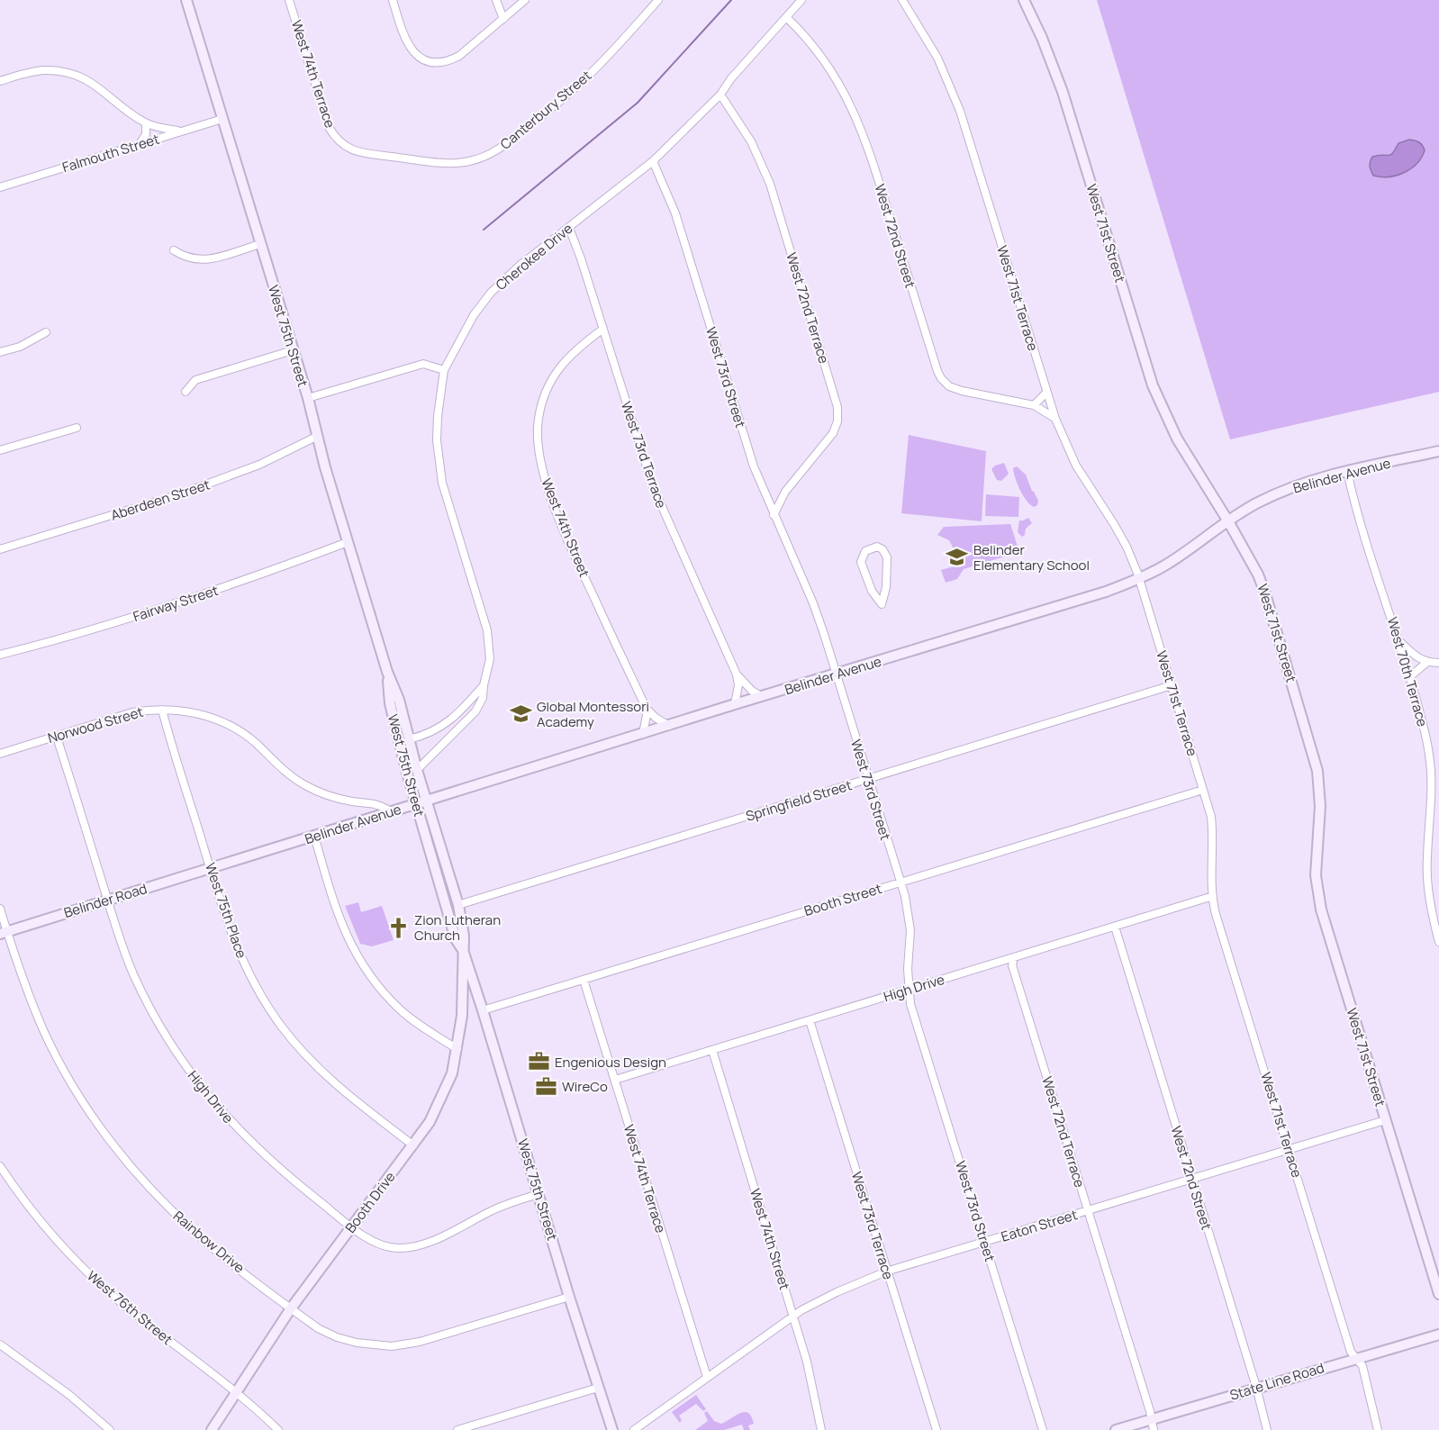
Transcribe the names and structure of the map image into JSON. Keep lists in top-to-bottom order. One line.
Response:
{"streets":{"street":["West 74th Terrace","Canterbury Street","Falmouth Street","West 71st Street","West 72nd Street","Cherokee Drive","West 71st Terrace","West 72nd Terrace","West 75th Street","West 73rd Street","West 73rd Terrace","Belinder Avenue","Aberdeen Street","West 74th Street","Fairway Street","West 70th Terrace","Norwood Street","Springfield Street","Booth Street","Belinder Road","West 75th Place","High Drive","Booth Drive","Eaton Street","Rainbow Drive","West 76th Street","State Line Road"]},"crossings":[["West 74th Terrace","Canterbury Street"],["West 74th Terrace","Booth Street"],["West 74th Terrace","High Drive"],["West 74th Terrace","Eaton Street"],["Falmouth Street","West 75th Street"],["West 71st Street","Belinder Avenue"],["West 71st Street","Eaton Street"],["West 72nd Street","Cherokee Drive"],["West 72nd Street","West 71st Terrace"],["West 72nd Street","High Drive"],["West 72nd Street","Eaton Street"],["West 72nd Street","State Line Road"],["Cherokee Drive","West 72nd Terrace"],["Cherokee Drive","West 75th Street"],["Cherokee Drive","West 73rd Street"],["Cherokee Drive","West 73rd Terrace"],["West 71st Terrace","Belinder Avenue"],["West 71st Terrace","Springfield Street"],["West 71st Terrace","Booth Street"],["West 71st Terrace","High Drive"],["West 71st Terrace","Eaton Street"],["West 71st Terrace","State Line Road"],["West 72nd Terrace","West 73rd Street"],["West 72nd Terrace","High Drive"],["West 72nd Terrace","Eaton Street"],["West 72nd Terrace","State Line Road"],["West 75th Street","Belinder Avenue"],["West 75th Street","Aberdeen Street"],["West 75th Street","Fairway Street"],["West 75th Street","Springfield Street"],["West 75th Street","Booth Street"],["West 75th Street","High Drive"],["West 75th Street","Booth Drive"],["West 75th Street","Rainbow Drive"],["West 73rd Street","Belinder Avenue"],["West 73rd Street","Springfield Street"],["West 73rd Street","Booth Street"],["West 73rd Street","High Drive"],["West 73rd Street","Eaton Street"],["West 73rd Terrace","Belinder Avenue"],["West 73rd Terrace","West 74th Street"],["West 73rd Terrace","High Drive"],["West 73rd Terrace","Eaton Street"],["Belinder Avenue","West 74th Street"],["Belinder Avenue","West 70th Terrace"],["Belinder Avenue","Norwood Street"],["Belinder Avenue","Belinder Road"],["Belinder Avenue","West 75th Place"],["West 74th Street","High Drive"],["West 74th Street","Eaton Street"],["Norwood Street","West 75th Place"],["Norwood Street","High Drive"],["Belinder Road","West 75th Place"],["Belinder Road","High Drive"],["Belinder Road","Rainbow Drive"],["West 75th Place","Booth Drive"],["High Drive","Booth Drive"],["Booth Drive","Rainbow Drive"],["Booth Drive","West 76th Street"]],"places":{"school or university":["Belinder Elementary School","Global Montessori Academy"],"church":["Zion Lutheran Church"],"office":["Engenious Design","WireCo"]}}
